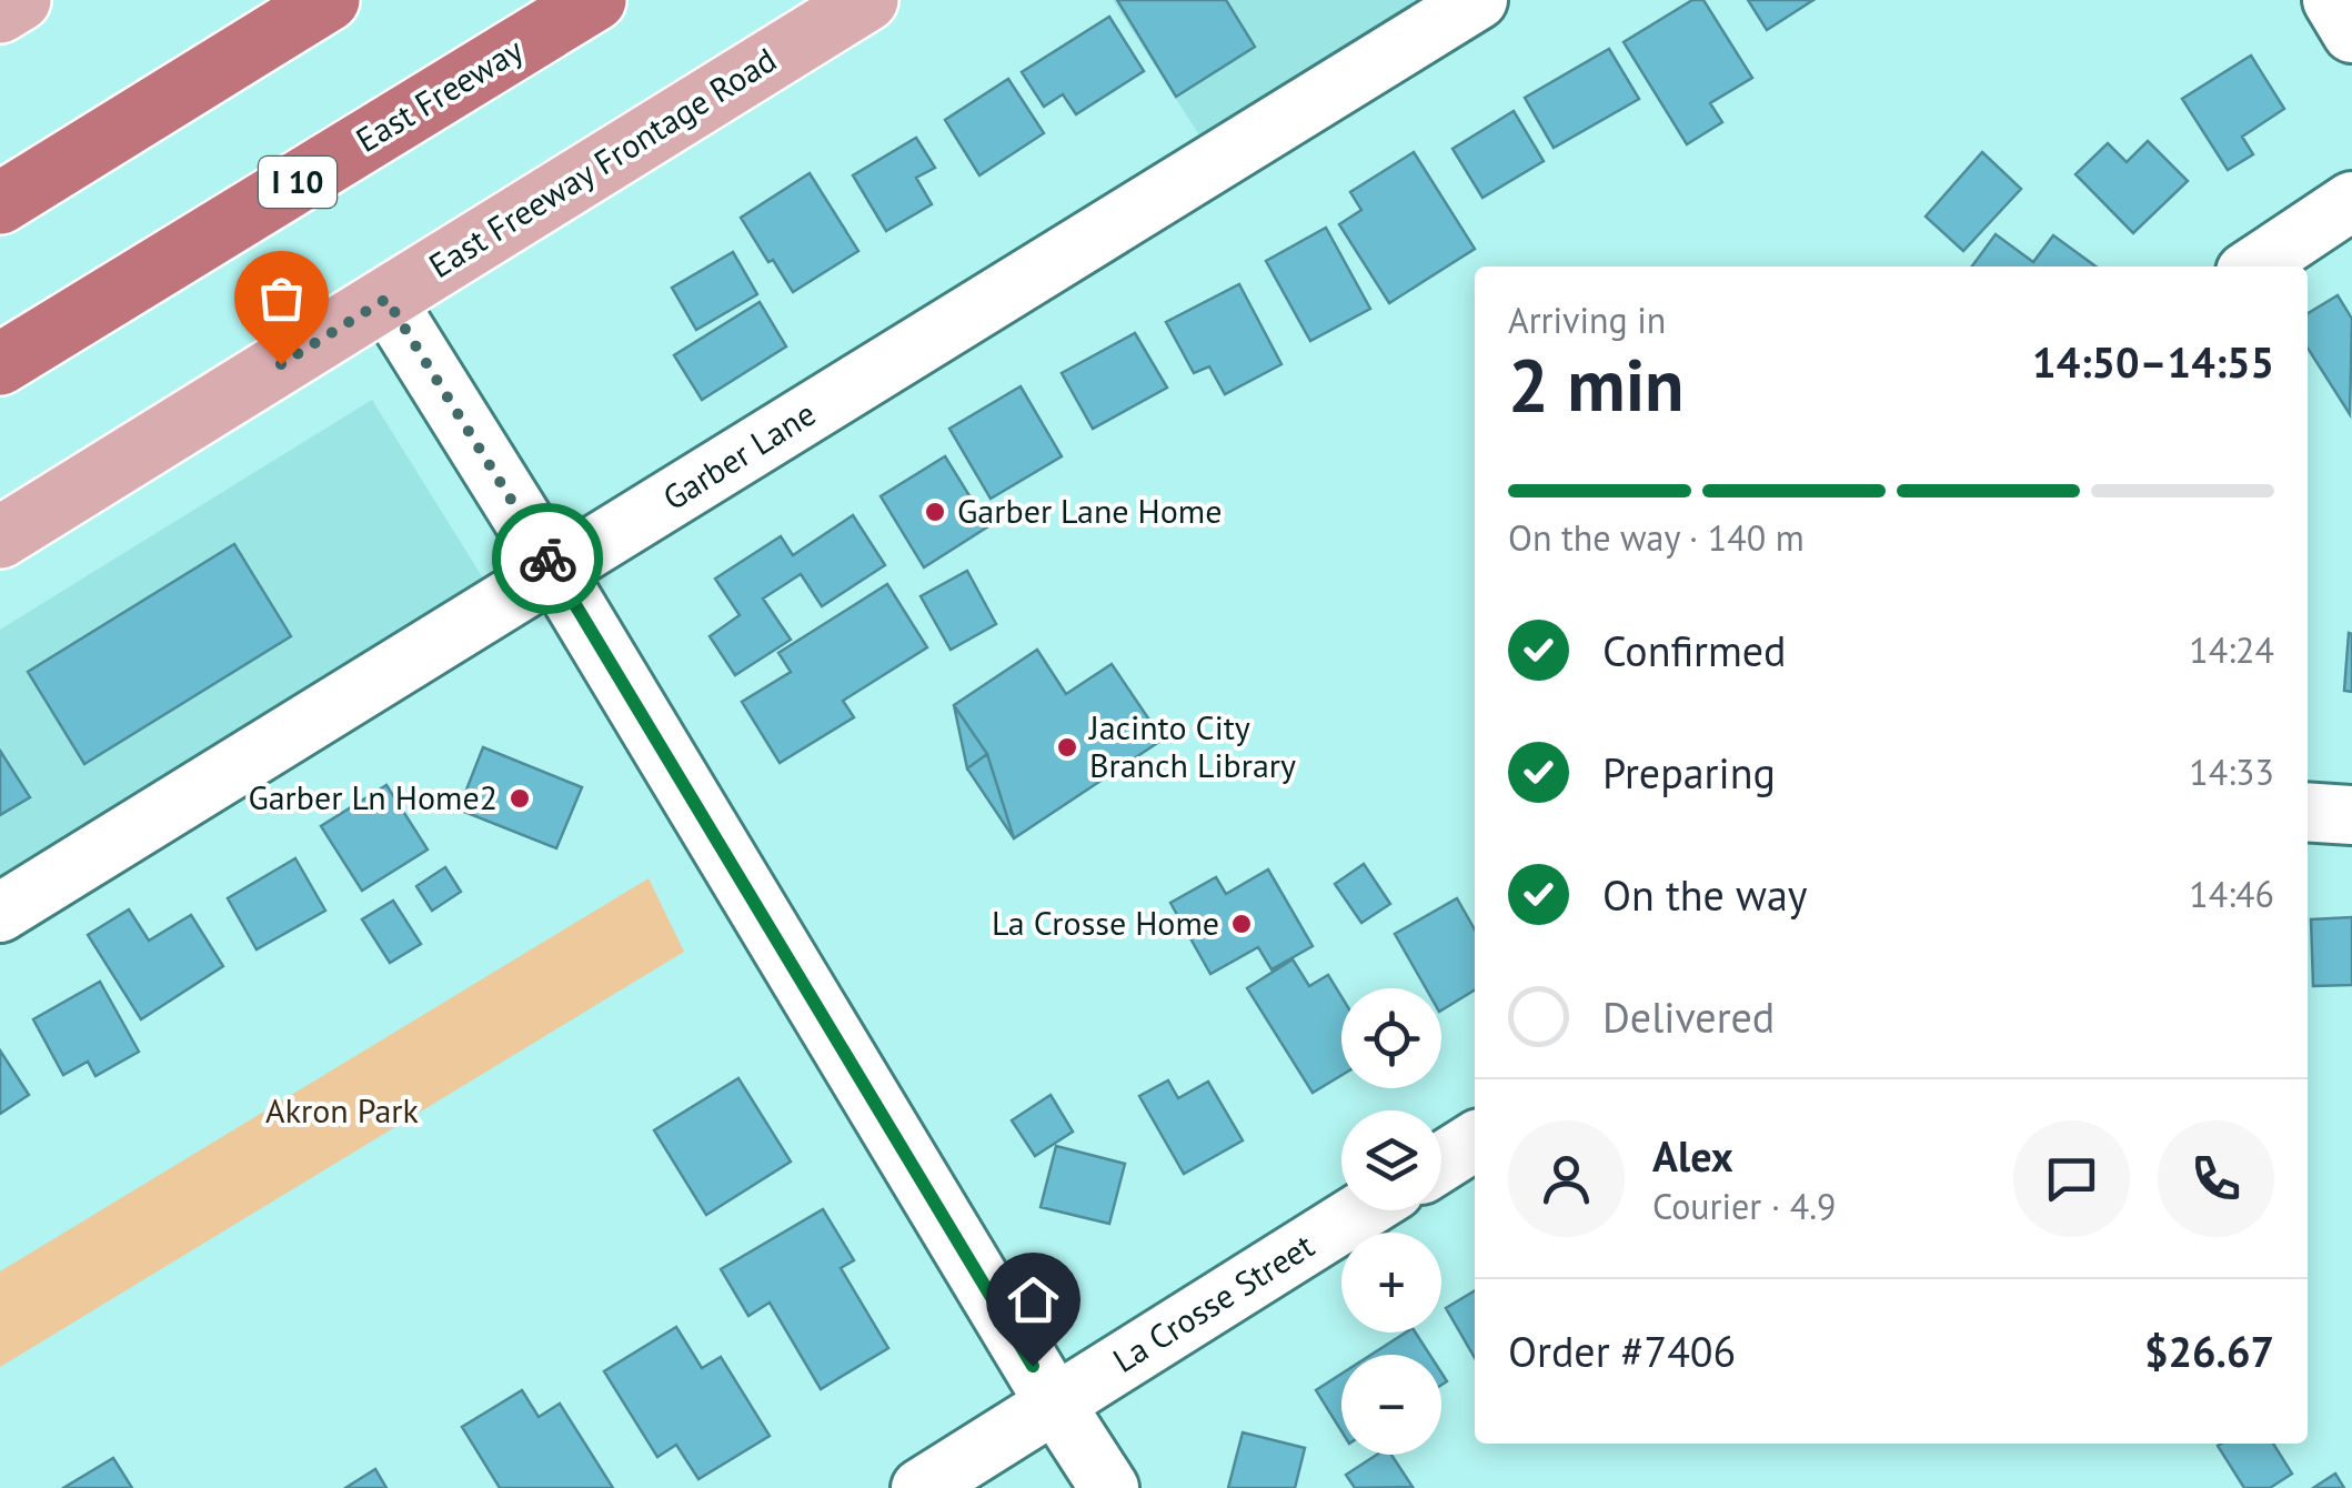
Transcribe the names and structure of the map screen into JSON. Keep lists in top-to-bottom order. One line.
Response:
{"streets":{"highway":["East Freeway","I 10"],"main road":["East Freeway Frontage Road"],"street":["Garber Lane","La Crosse Street"]},"parks":["Akron Park"],"places":["Garber Lane Home","Jacinto City Branch Library","Garber Ln Home2","La Crosse Home"],"page":{"heading":["2 min","Arriving in","14:50–14:55"],"panel":["Alex","Courier · 4.9","Order #7406","$26.67"],"bar":"On the way · 140 m","list":[["Confirmed","14:24"],["Preparing","14:33"],["On the way","14:46"],"Delivered"],"map_buttons":["+","−"]}}
